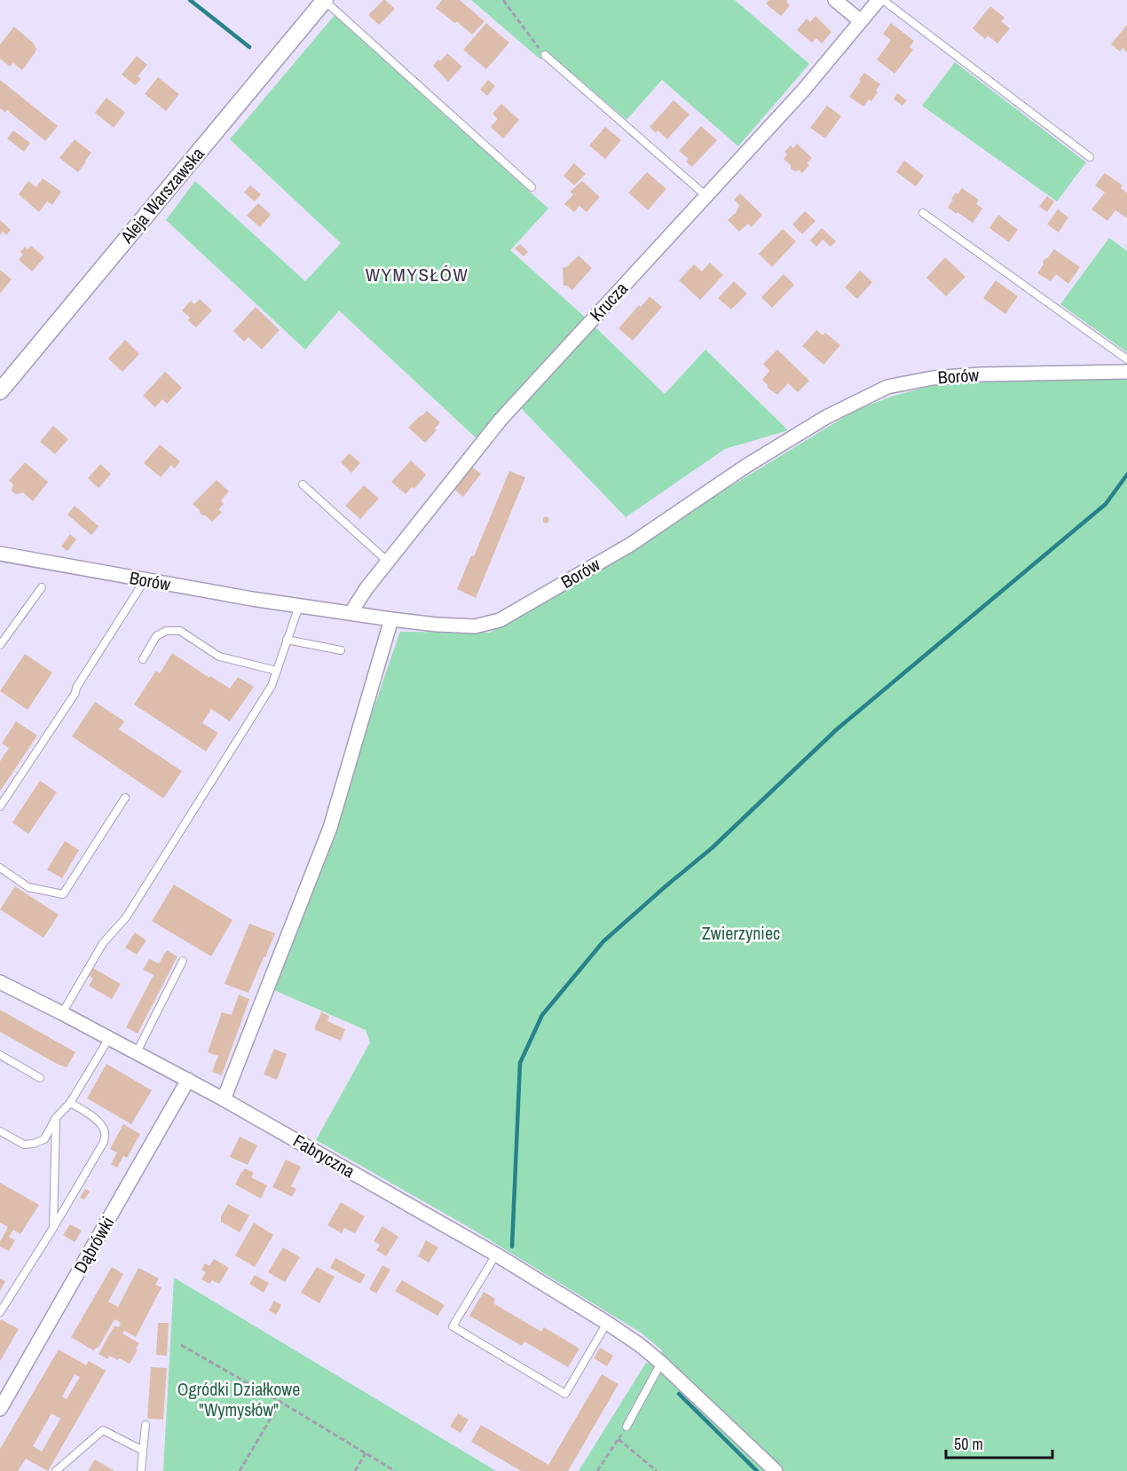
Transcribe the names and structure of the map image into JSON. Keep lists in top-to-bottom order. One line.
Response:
{"streets":{"street":["Aleja Warszawska","Krucza","Borów","Fabryczna","Dąbrówki"]},"crossings":[["Krucza","Borów"],["Fabryczna","Dąbrówki"]],"districts":["WYMYSŁÓW"],"parks":["Zwierzyniec","Ogródki Działkowe \"Wymysłów\""],"scale_bar":"50 m"}
